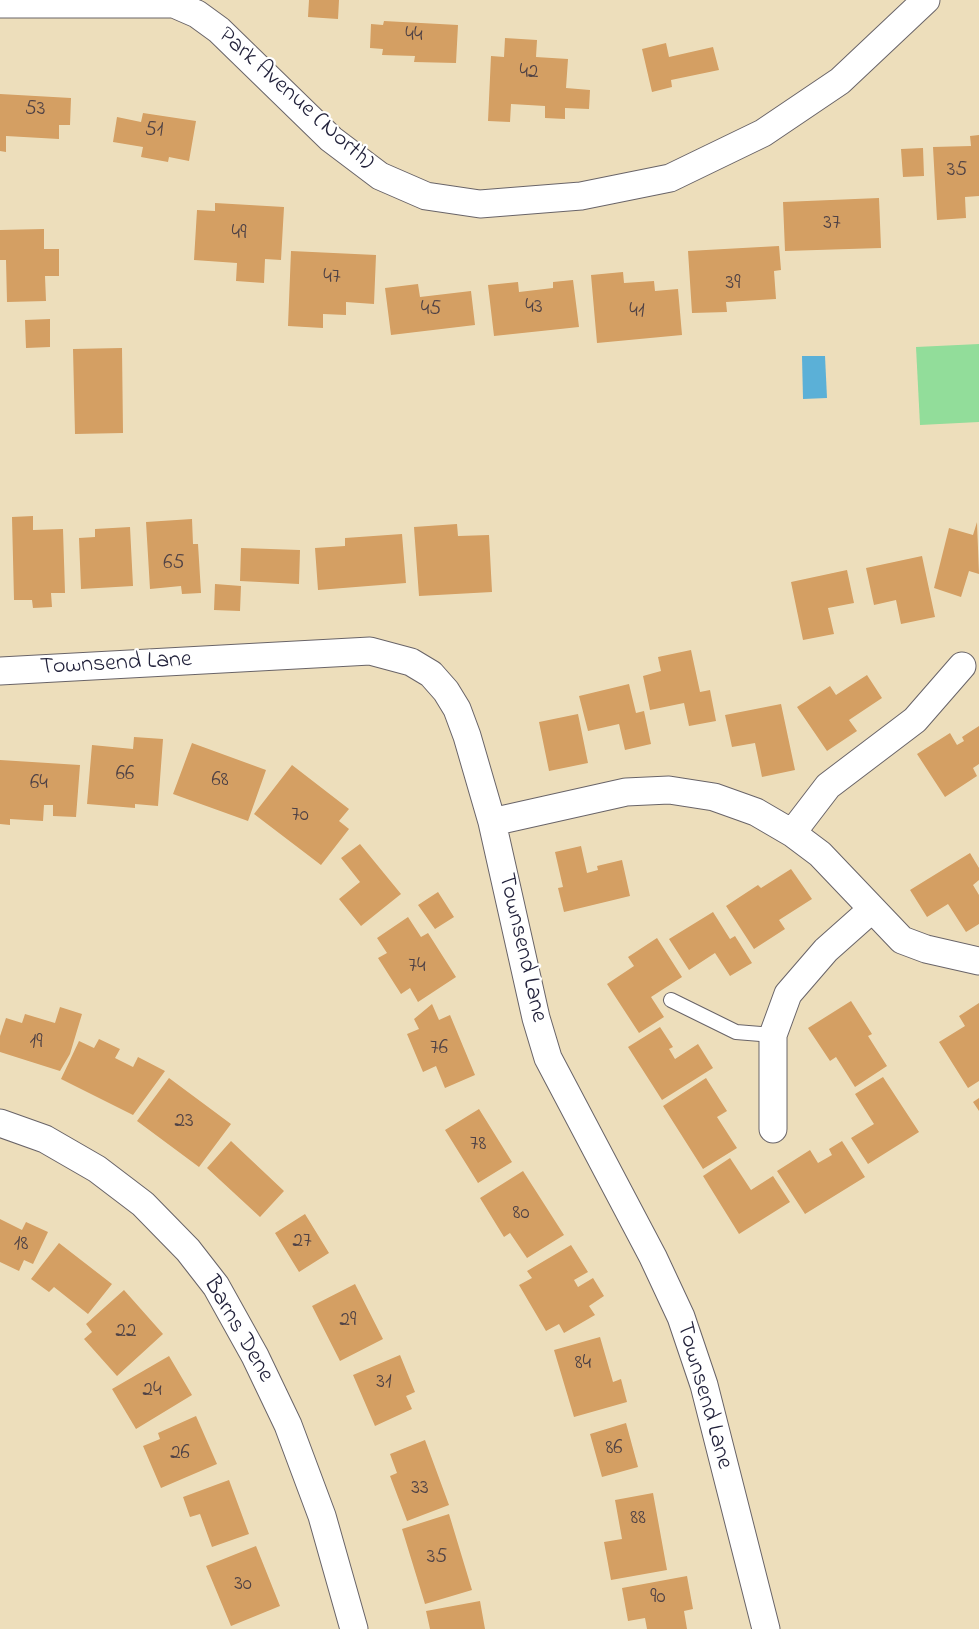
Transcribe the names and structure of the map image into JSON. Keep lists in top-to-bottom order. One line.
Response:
{"streets":{"street":["Park Avenue (North)","Townsend Lane","Barns Dene"]},"house_numbers":["44","42","53","51","35","37","49","47","39","43","45","41","65","66","68","64","70","74","19","76","23","78","80","27","18","29","22","84","31","24","86","26","33","88","35","30","90"]}
